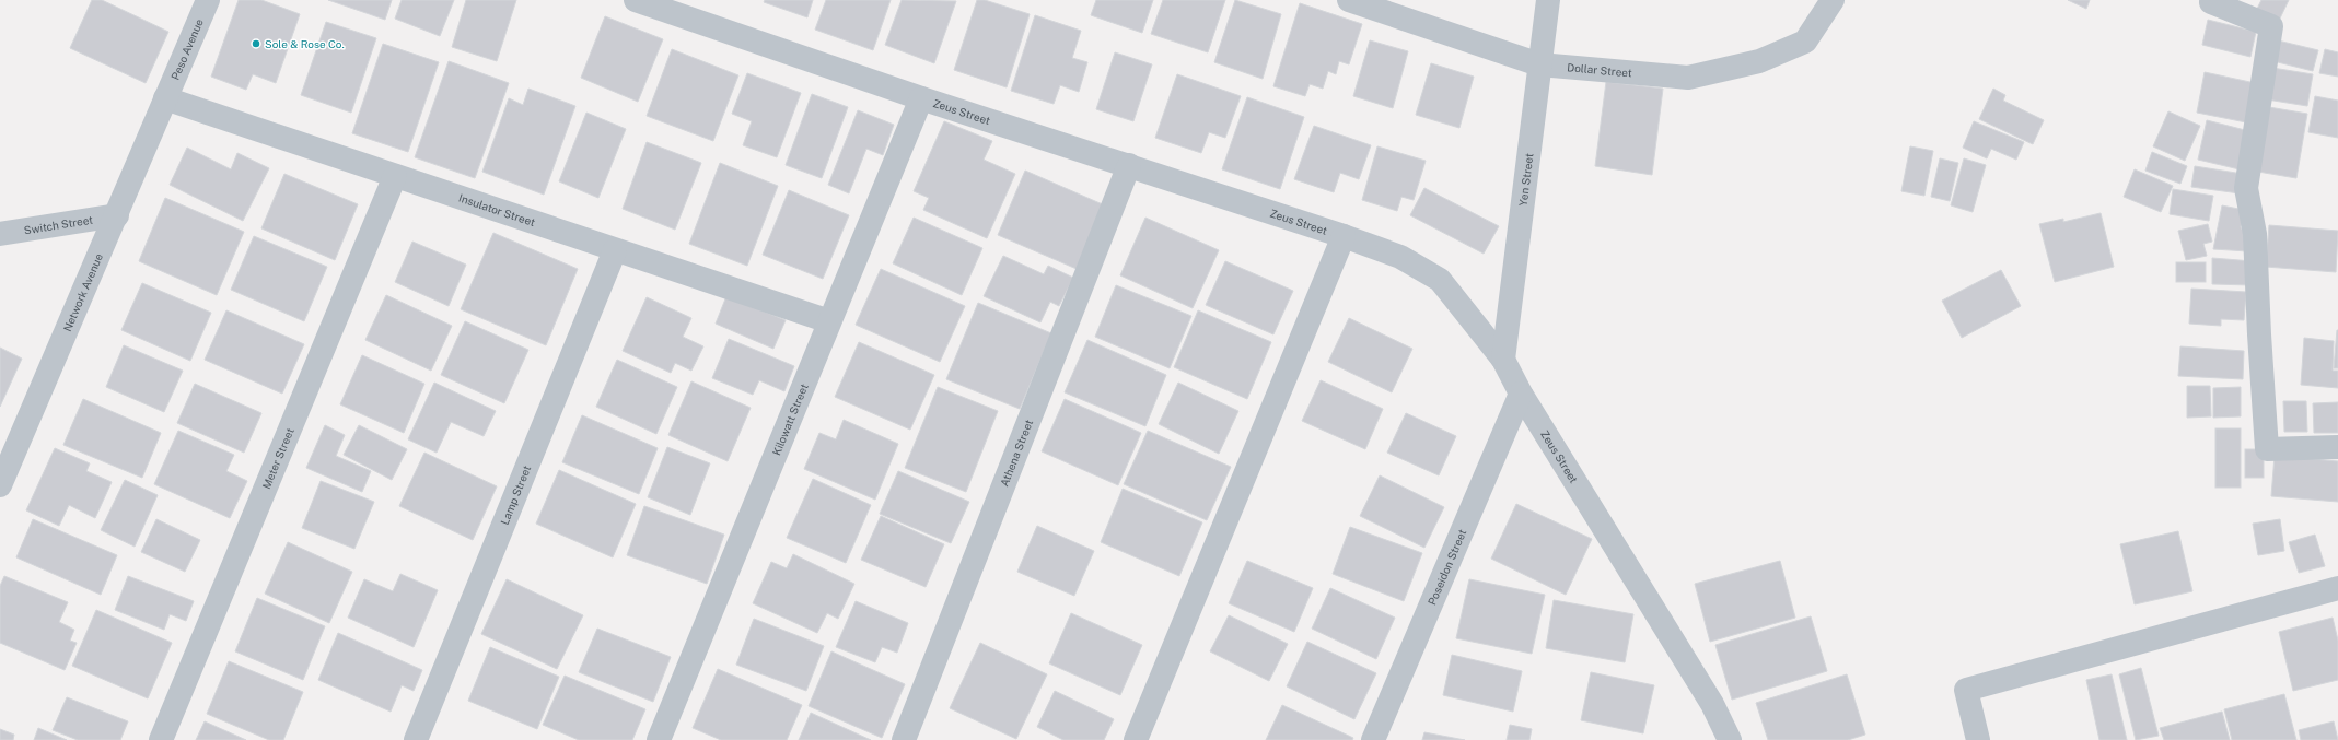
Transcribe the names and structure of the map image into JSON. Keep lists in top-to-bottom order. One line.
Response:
{"streets":{"street":["Peso Avenue","Dollar Street","Zeus Street","Yen Street","Insulator Street","Switch Street","Network Avenue","Kilowatt Street","Athena Street","Meter Street","Lamp Street","Poseidon Street"]},"crossings":[["Peso Avenue","Insulator Street"],["Peso Avenue","Network Avenue"],["Dollar Street","Yen Street"],["Zeus Street","Yen Street"],["Zeus Street","Kilowatt Street"],["Zeus Street","Athena Street"],["Zeus Street","Poseidon Street"],["Insulator Street","Network Avenue"],["Insulator Street","Kilowatt Street"],["Insulator Street","Meter Street"],["Insulator Street","Lamp Street"],["Switch Street","Network Avenue"]],"places":["Sole & Rose Co."]}
